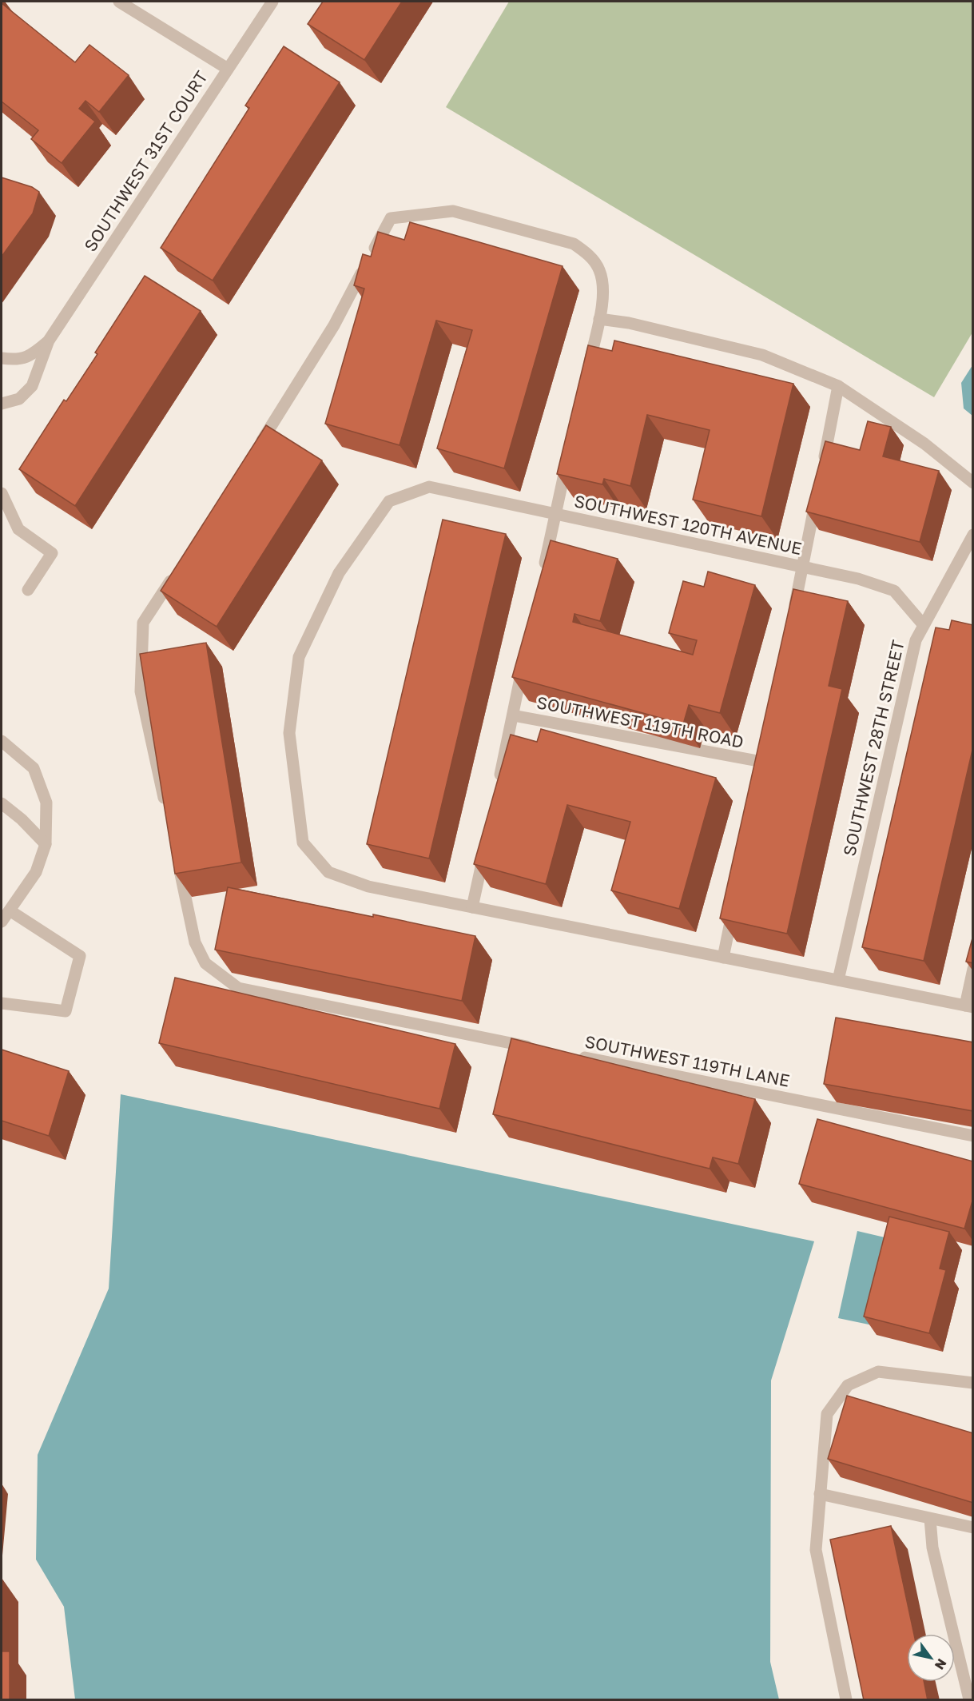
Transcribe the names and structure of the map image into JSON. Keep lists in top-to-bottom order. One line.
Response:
{"streets":{"street":["SOUTHWEST 31ST COURT","SOUTHWEST 120TH AVENUE","SOUTHWEST 119TH ROAD","SOUTHWEST 28TH STREET","SOUTHWEST 119TH LANE"]},"crossings":[["SOUTHWEST 120TH AVENUE","SOUTHWEST 28TH STREET"]],"north":"bottom right"}
